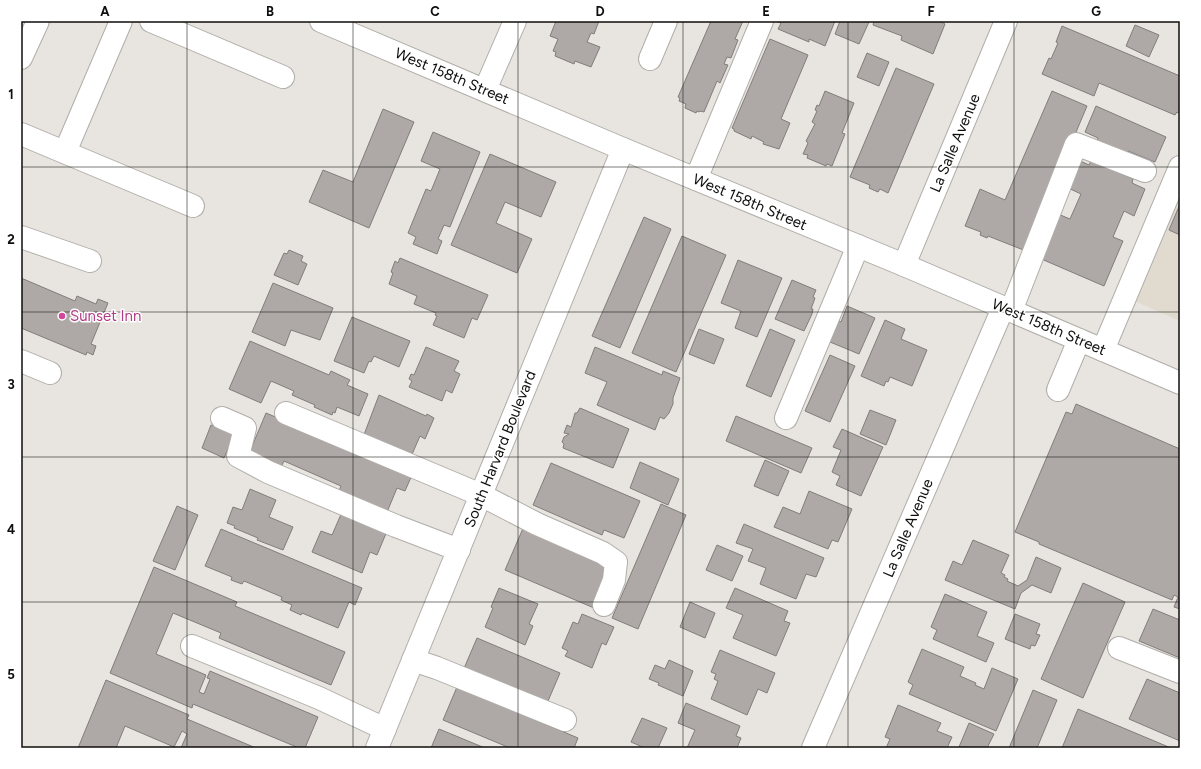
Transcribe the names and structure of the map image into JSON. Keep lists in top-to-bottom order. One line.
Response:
{"streets":{"street":["West 158th Street","La Salle Avenue","South Harvard Boulevard"]},"crossings":[["West 158th Street","La Salle Avenue"],["West 158th Street","South Harvard Boulevard"]],"places":["Sunset Inn"],"grid":{"columns":["A","B","C","D","E","F","G"],"rows":["1","2","3","4","5"]}}
